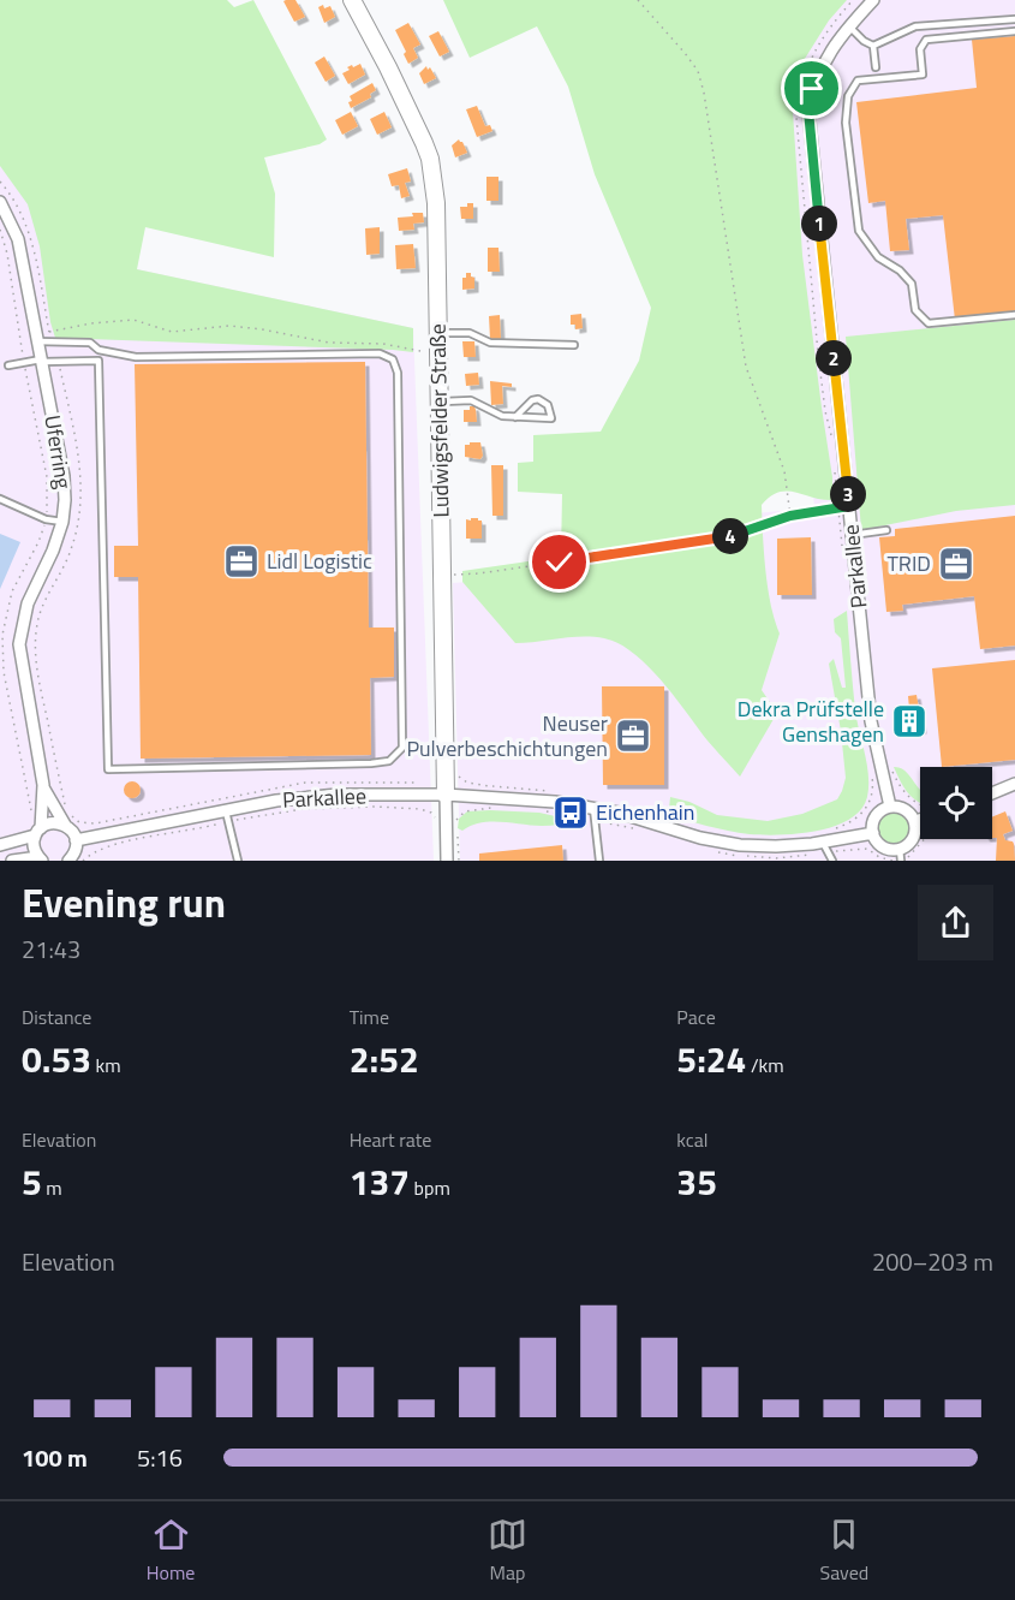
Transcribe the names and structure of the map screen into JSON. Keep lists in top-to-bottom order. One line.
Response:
{"streets":{"street":["Ludwigsfelder Straße","Uferring","Parkallee"]},"crossings":[["Ludwigsfelder Straße","Parkallee"]],"places":{"office":["Lidl Logistic","TRID","Neuser Pulverbeschichtungen"],"building":["Dekra Prüfstelle Genshagen"],"bus stop":["Eichenhain"]},"page":{"pins":["1","2","3","4"],"heading":["Evening run","21:43"],"stats":[["Distance","0.53 km"],["Time","2:52"],["Pace","5:24 /km"],["Elevation","5 m"],["Heart rate","137 bpm"],["kcal","35"]],"chart":["Elevation","200–203 m"],"list":[{"name":"100 m","note":"5:16"}],"tabs":["Home","Map","Saved"]}}
